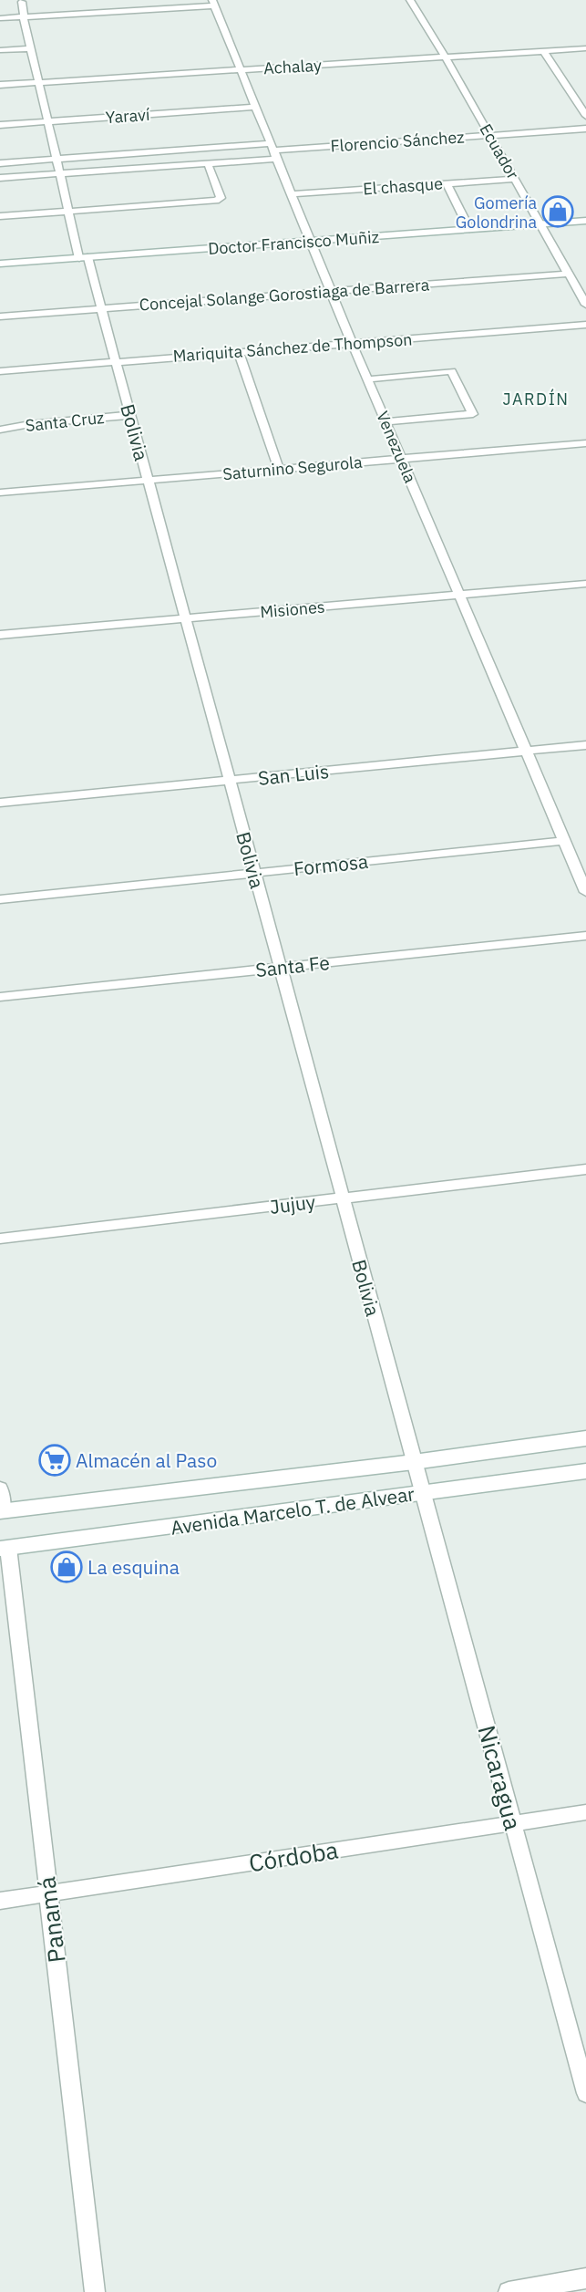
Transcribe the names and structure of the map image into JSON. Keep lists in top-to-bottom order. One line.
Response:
{"streets":{"main road":["Doctor Francisco Muñiz","Avenida Marcelo T. de Alvear"],"street":["Achalay","Yaraví","Florencio Sánchez","Ecuador","El chasque","Concejal Solange Gorostiaga de Barrera","Mariquita Sánchez de Thompson","Santa Cruz","Bolivia","Venezuela","Saturnino Segurola","Misiones","San Luis","Formosa","Santa Fe","Jujuy","Nicaragua","Córdoba","Panamá"]},"crossings":[["Achalay","Ecuador"],["Achalay","Bolivia"],["Achalay","Venezuela"],["Yaraví","Bolivia"],["Yaraví","Venezuela"],["Florencio Sánchez","Ecuador"],["Florencio Sánchez","Bolivia"],["Florencio Sánchez","Venezuela"],["Ecuador","El chasque"],["Ecuador","Doctor Francisco Muñiz"],["Ecuador","Concejal Solange Gorostiaga de Barrera"],["El chasque","Venezuela"],["Doctor Francisco Muñiz","Bolivia"],["Doctor Francisco Muñiz","Venezuela"],["Concejal Solange Gorostiaga de Barrera","Bolivia"],["Concejal Solange Gorostiaga de Barrera","Venezuela"],["Mariquita Sánchez de Thompson","Bolivia"],["Mariquita Sánchez de Thompson","Venezuela"],["Santa Cruz","Bolivia"],["Bolivia","Saturnino Segurola"],["Bolivia","Misiones"],["Bolivia","San Luis"],["Bolivia","Formosa"],["Bolivia","Santa Fe"],["Bolivia","Jujuy"],["Bolivia","Avenida Marcelo T. de Alvear"],["Bolivia","Nicaragua"],["Venezuela","Saturnino Segurola"],["Venezuela","Misiones"],["Venezuela","San Luis"],["Venezuela","Formosa"],["Avenida Marcelo T. de Alvear","Nicaragua"],["Avenida Marcelo T. de Alvear","Panamá"],["Nicaragua","Córdoba"],["Córdoba","Panamá"]],"districts":["JARDÍN"],"places":{"shop":["Gomería Golondrina","La esquina"],"supermarket":["Almacén al Paso"]}}
